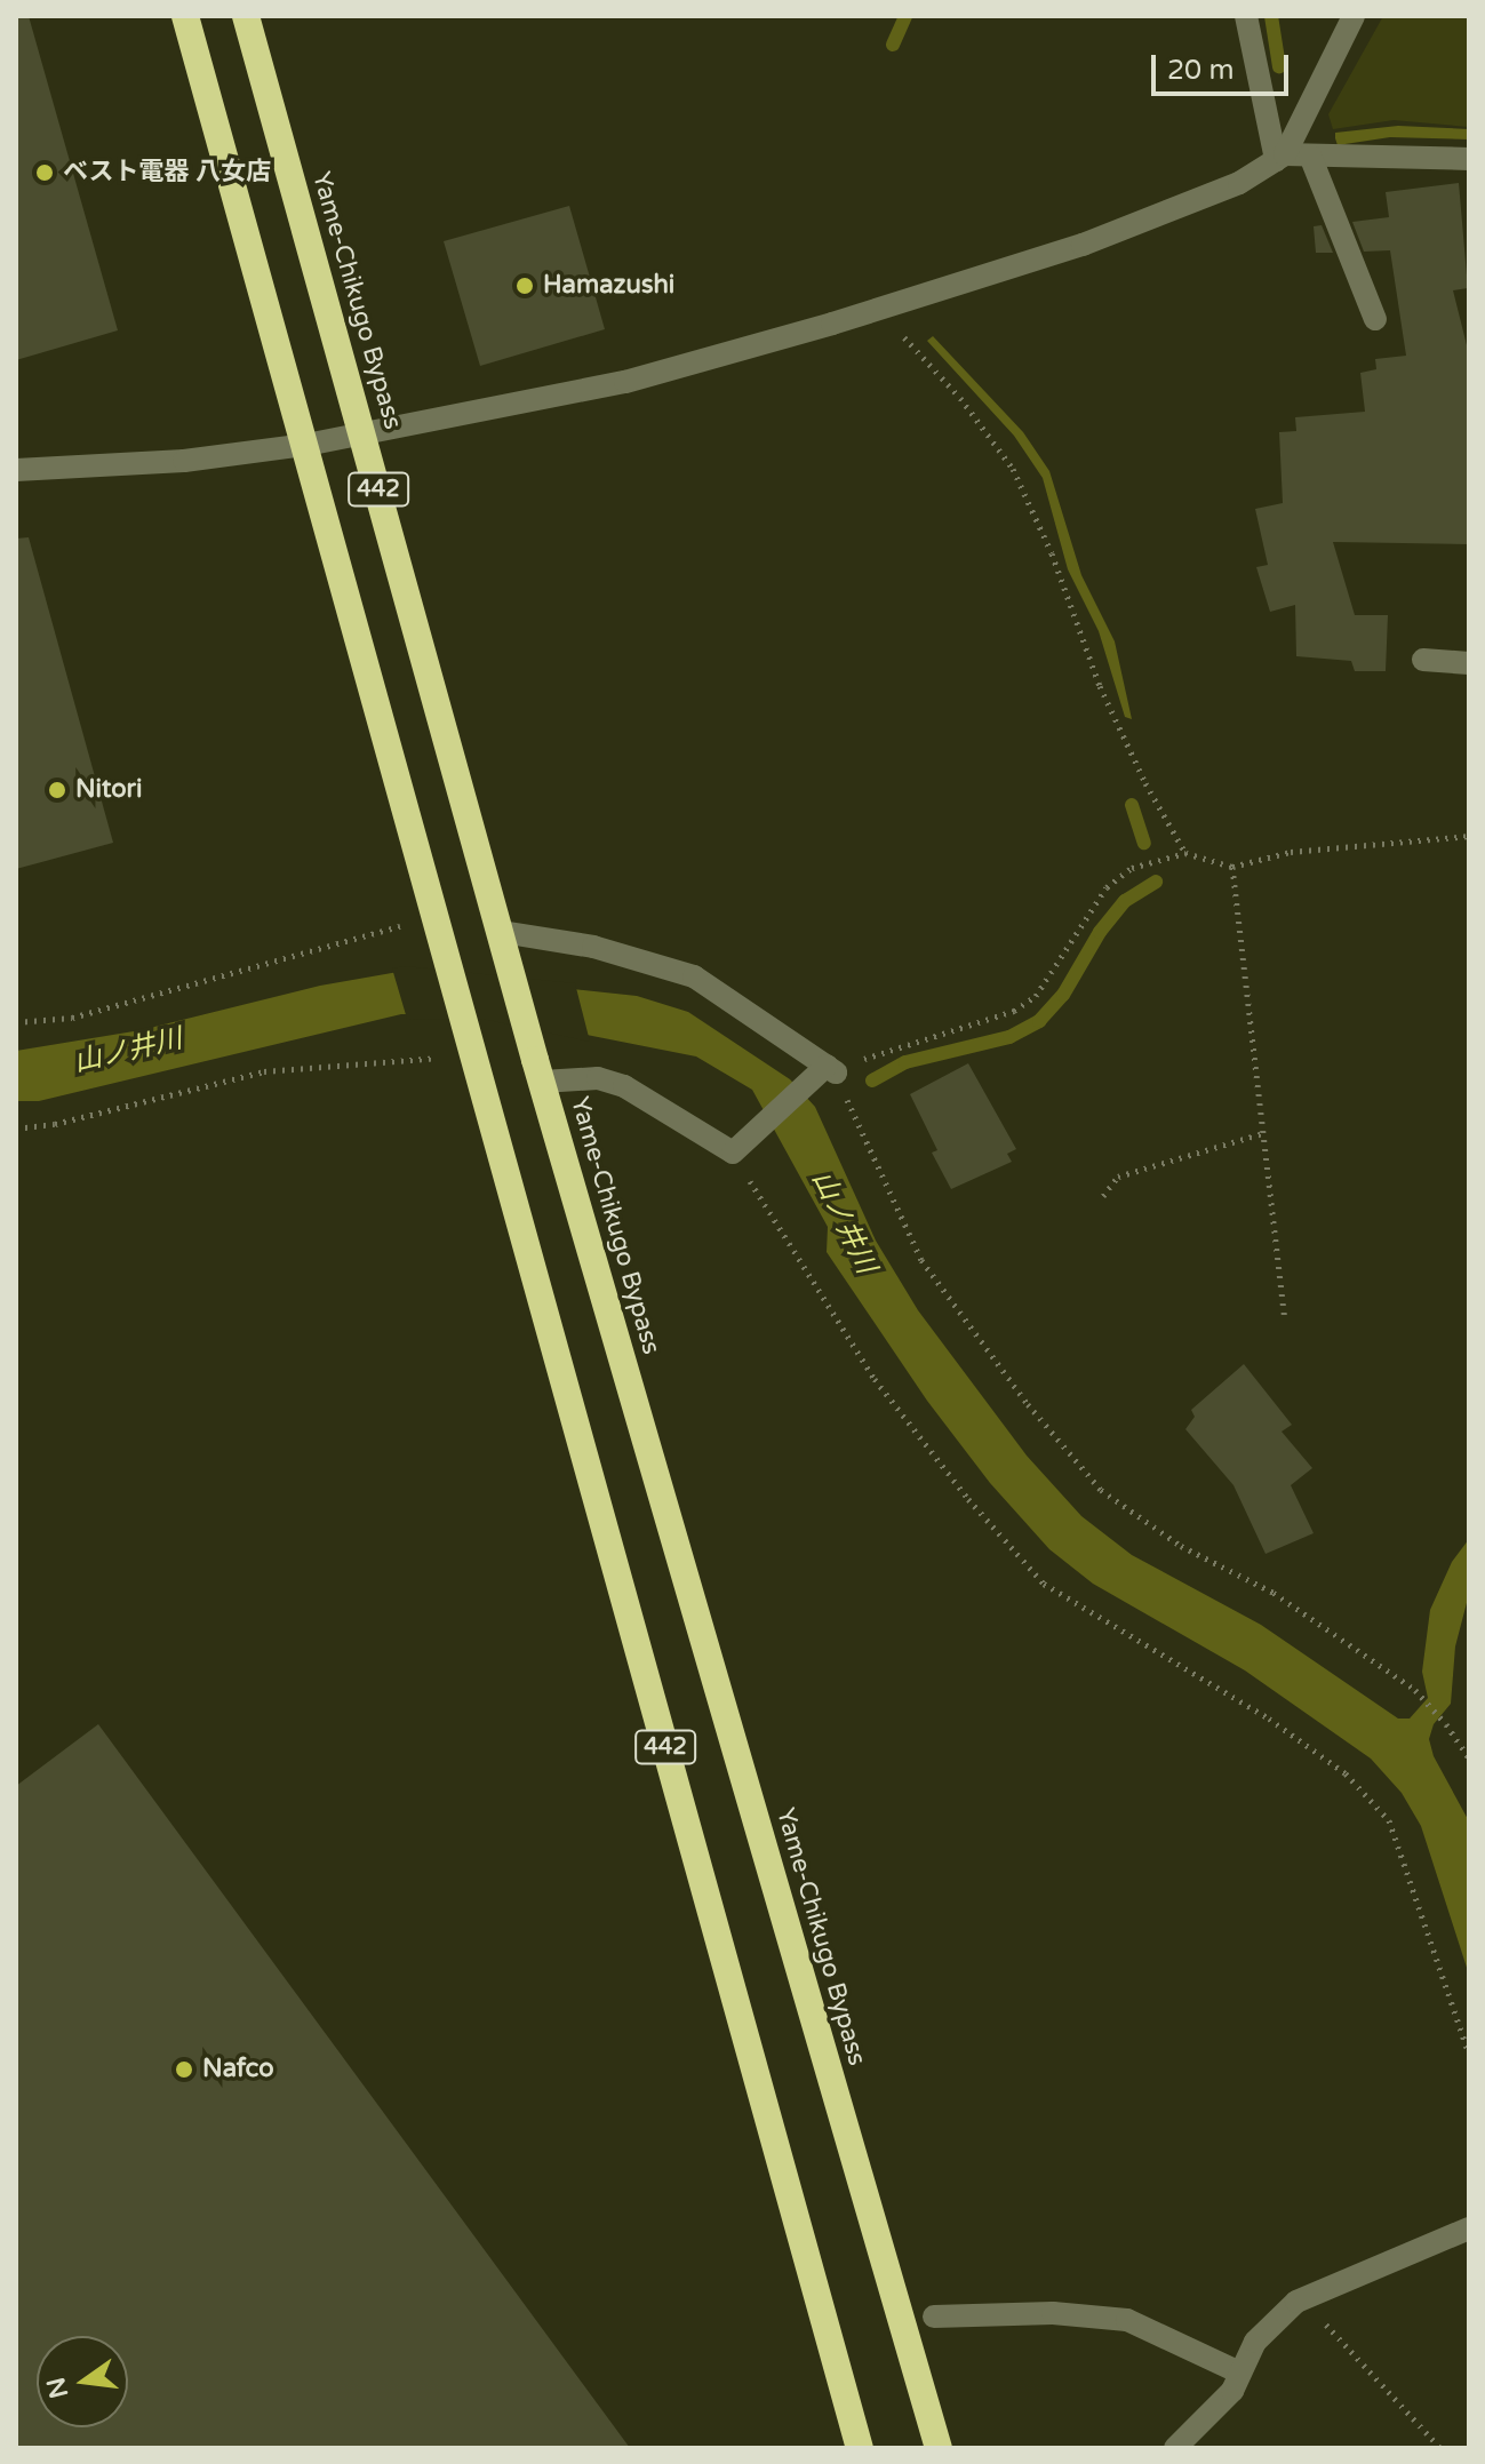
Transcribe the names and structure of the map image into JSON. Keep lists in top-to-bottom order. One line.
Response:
{"streets":{"highway":["Yame-Chikugo Bypass","442"]},"water":["山ノ井川"],"places":["ベスト電器 八女店","Hamazushi","Nitori","Nafco"],"scale_bar":"20 m","north":"left"}
